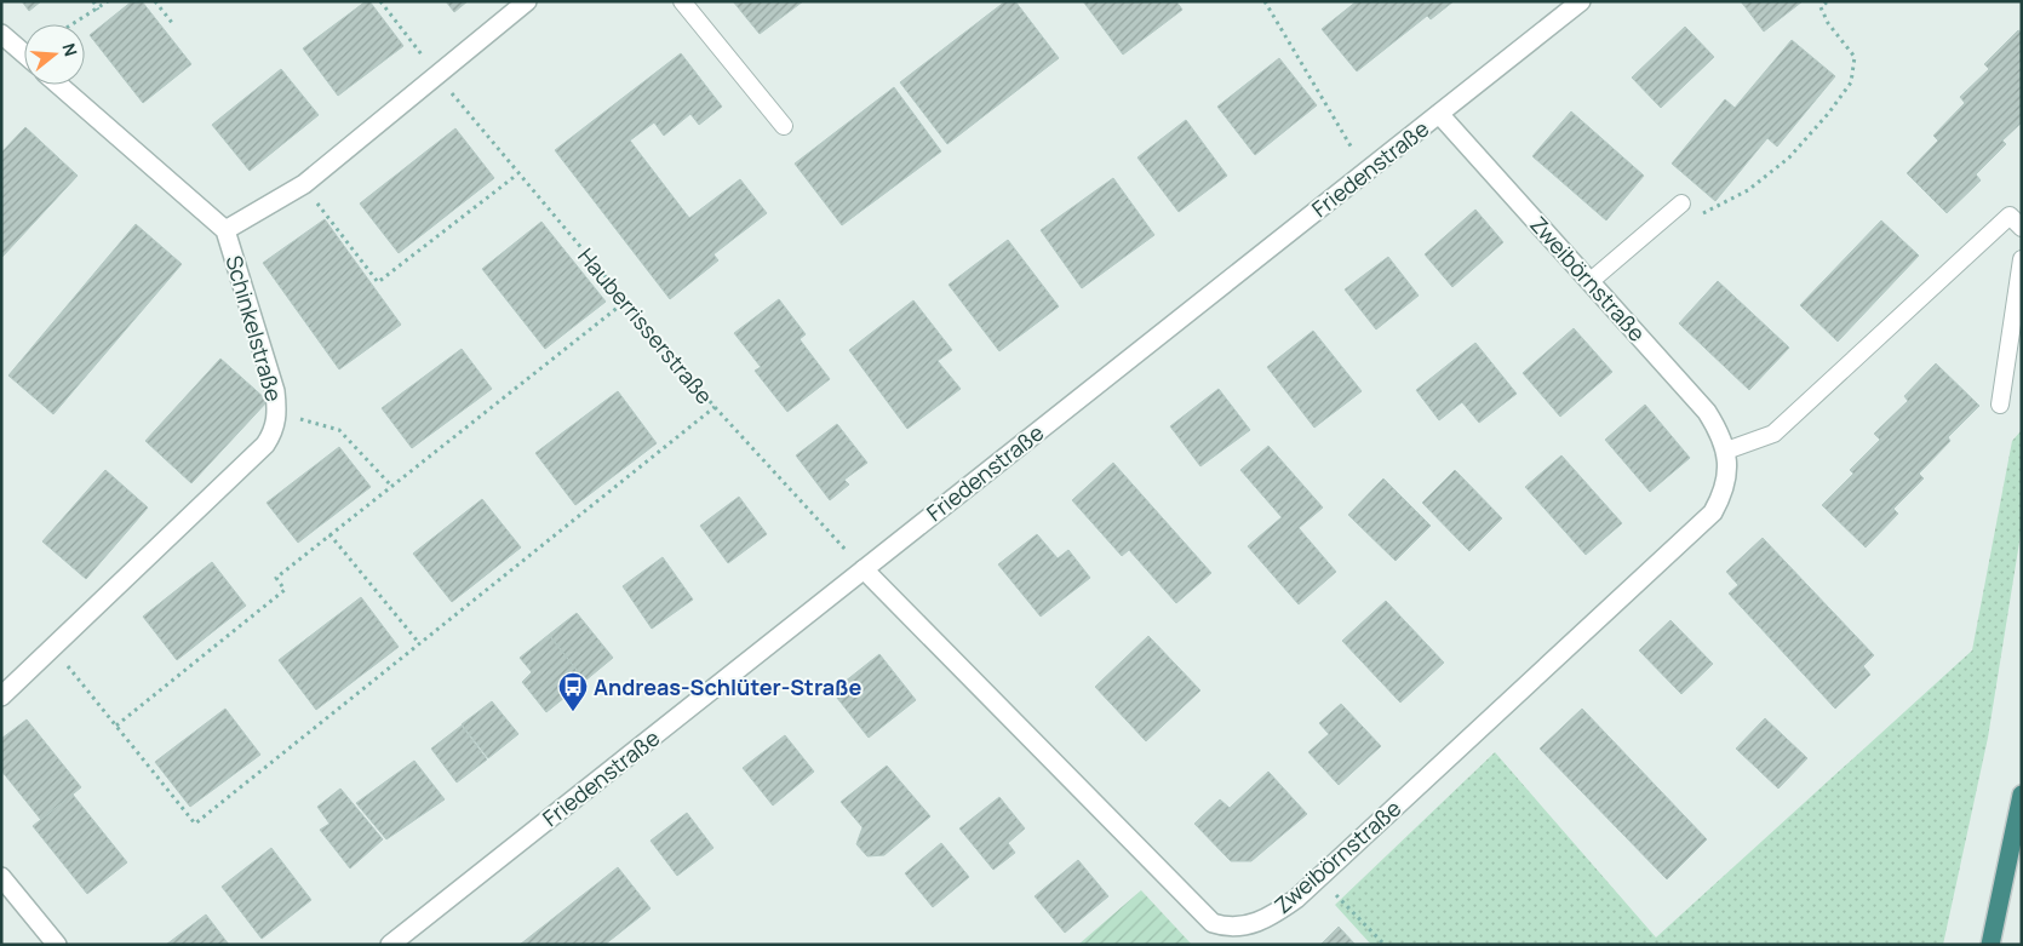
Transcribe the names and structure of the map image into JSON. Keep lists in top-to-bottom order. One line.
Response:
{"streets":{"street":["Friedenstraße","Zweibörnstraße","Schinkelstraße"],"path":["Hauberrisserstraße"]},"crossings":[["Friedenstraße","Zweibörnstraße"],["Friedenstraße","Hauberrisserstraße"],["Zweibörnstraße","Hauberrisserstraße"]],"places":{"bus stop":["Andreas-Schlüter-Straße"]},"north":"right"}
